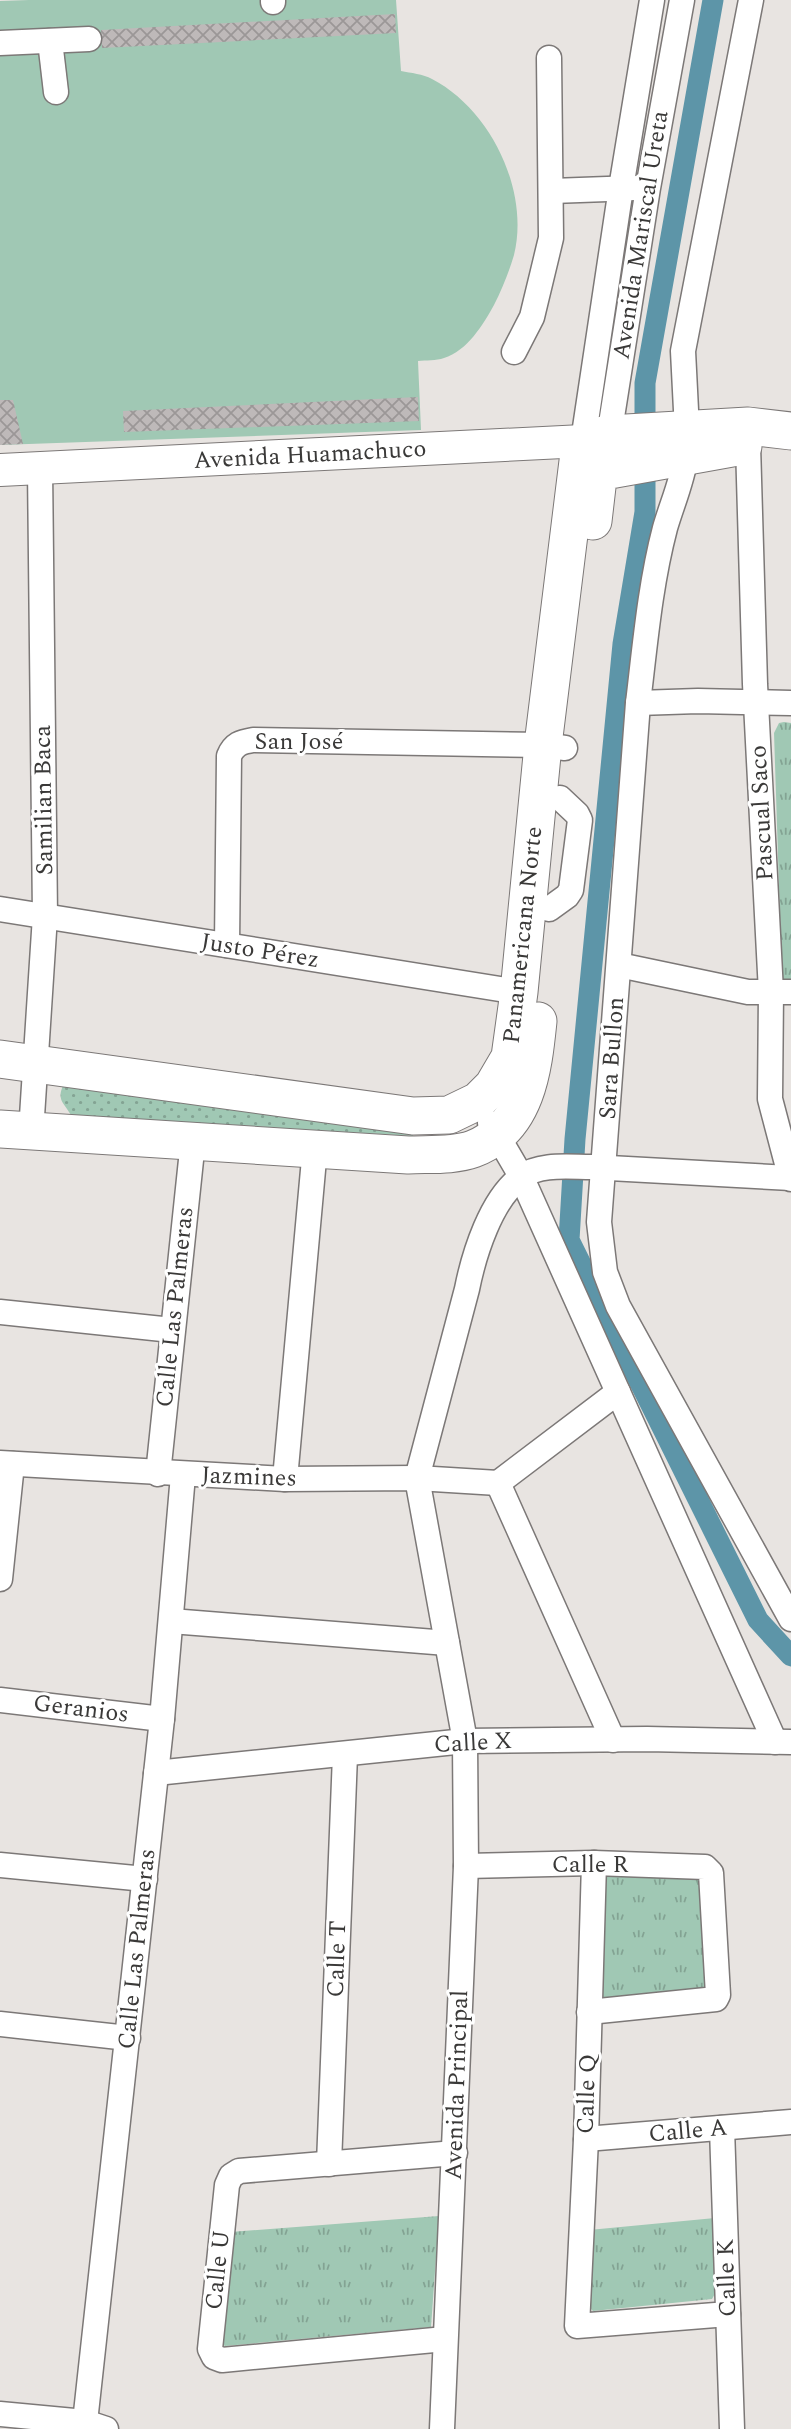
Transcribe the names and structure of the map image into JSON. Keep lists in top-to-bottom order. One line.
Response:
{"streets":{"highway":["Panamericana Norte"],"main road":["Avenida Huamachuco"],"street":["Avenida Mariscal Ureta","San José","Samilian Baca","Pascual Saco","Justo Pérez","Sara Bullon","Calle Las Palmeras","Jazmines","Geranios","Calle X","Calle R","Calle T","Avenida Principal","Calle Q","Calle A","Calle U","Calle K"]},"crossings":[["Avenida Mariscal Ureta","Avenida Huamachuco"],["Avenida Mariscal Ureta","Panamericana Norte"],["Avenida Huamachuco","Samilian Baca"],["Avenida Huamachuco","Panamericana Norte"],["San José","Panamericana Norte"],["San José","Justo Pérez"],["Samilian Baca","Panamericana Norte"],["Samilian Baca","Justo Pérez"],["Panamericana Norte","Justo Pérez"],["Panamericana Norte","Calle Las Palmeras"],["Calle Las Palmeras","Jazmines"],["Calle Las Palmeras","Geranios"],["Calle Las Palmeras","Calle X"],["Jazmines","Avenida Principal"],["Calle X","Calle T"],["Calle X","Avenida Principal"],["Calle R","Avenida Principal"],["Calle R","Calle Q"],["Calle T","Calle U"],["Avenida Principal","Calle U"],["Calle Q","Calle A"],["Calle Q","Calle K"],["Calle A","Calle K"]]}
